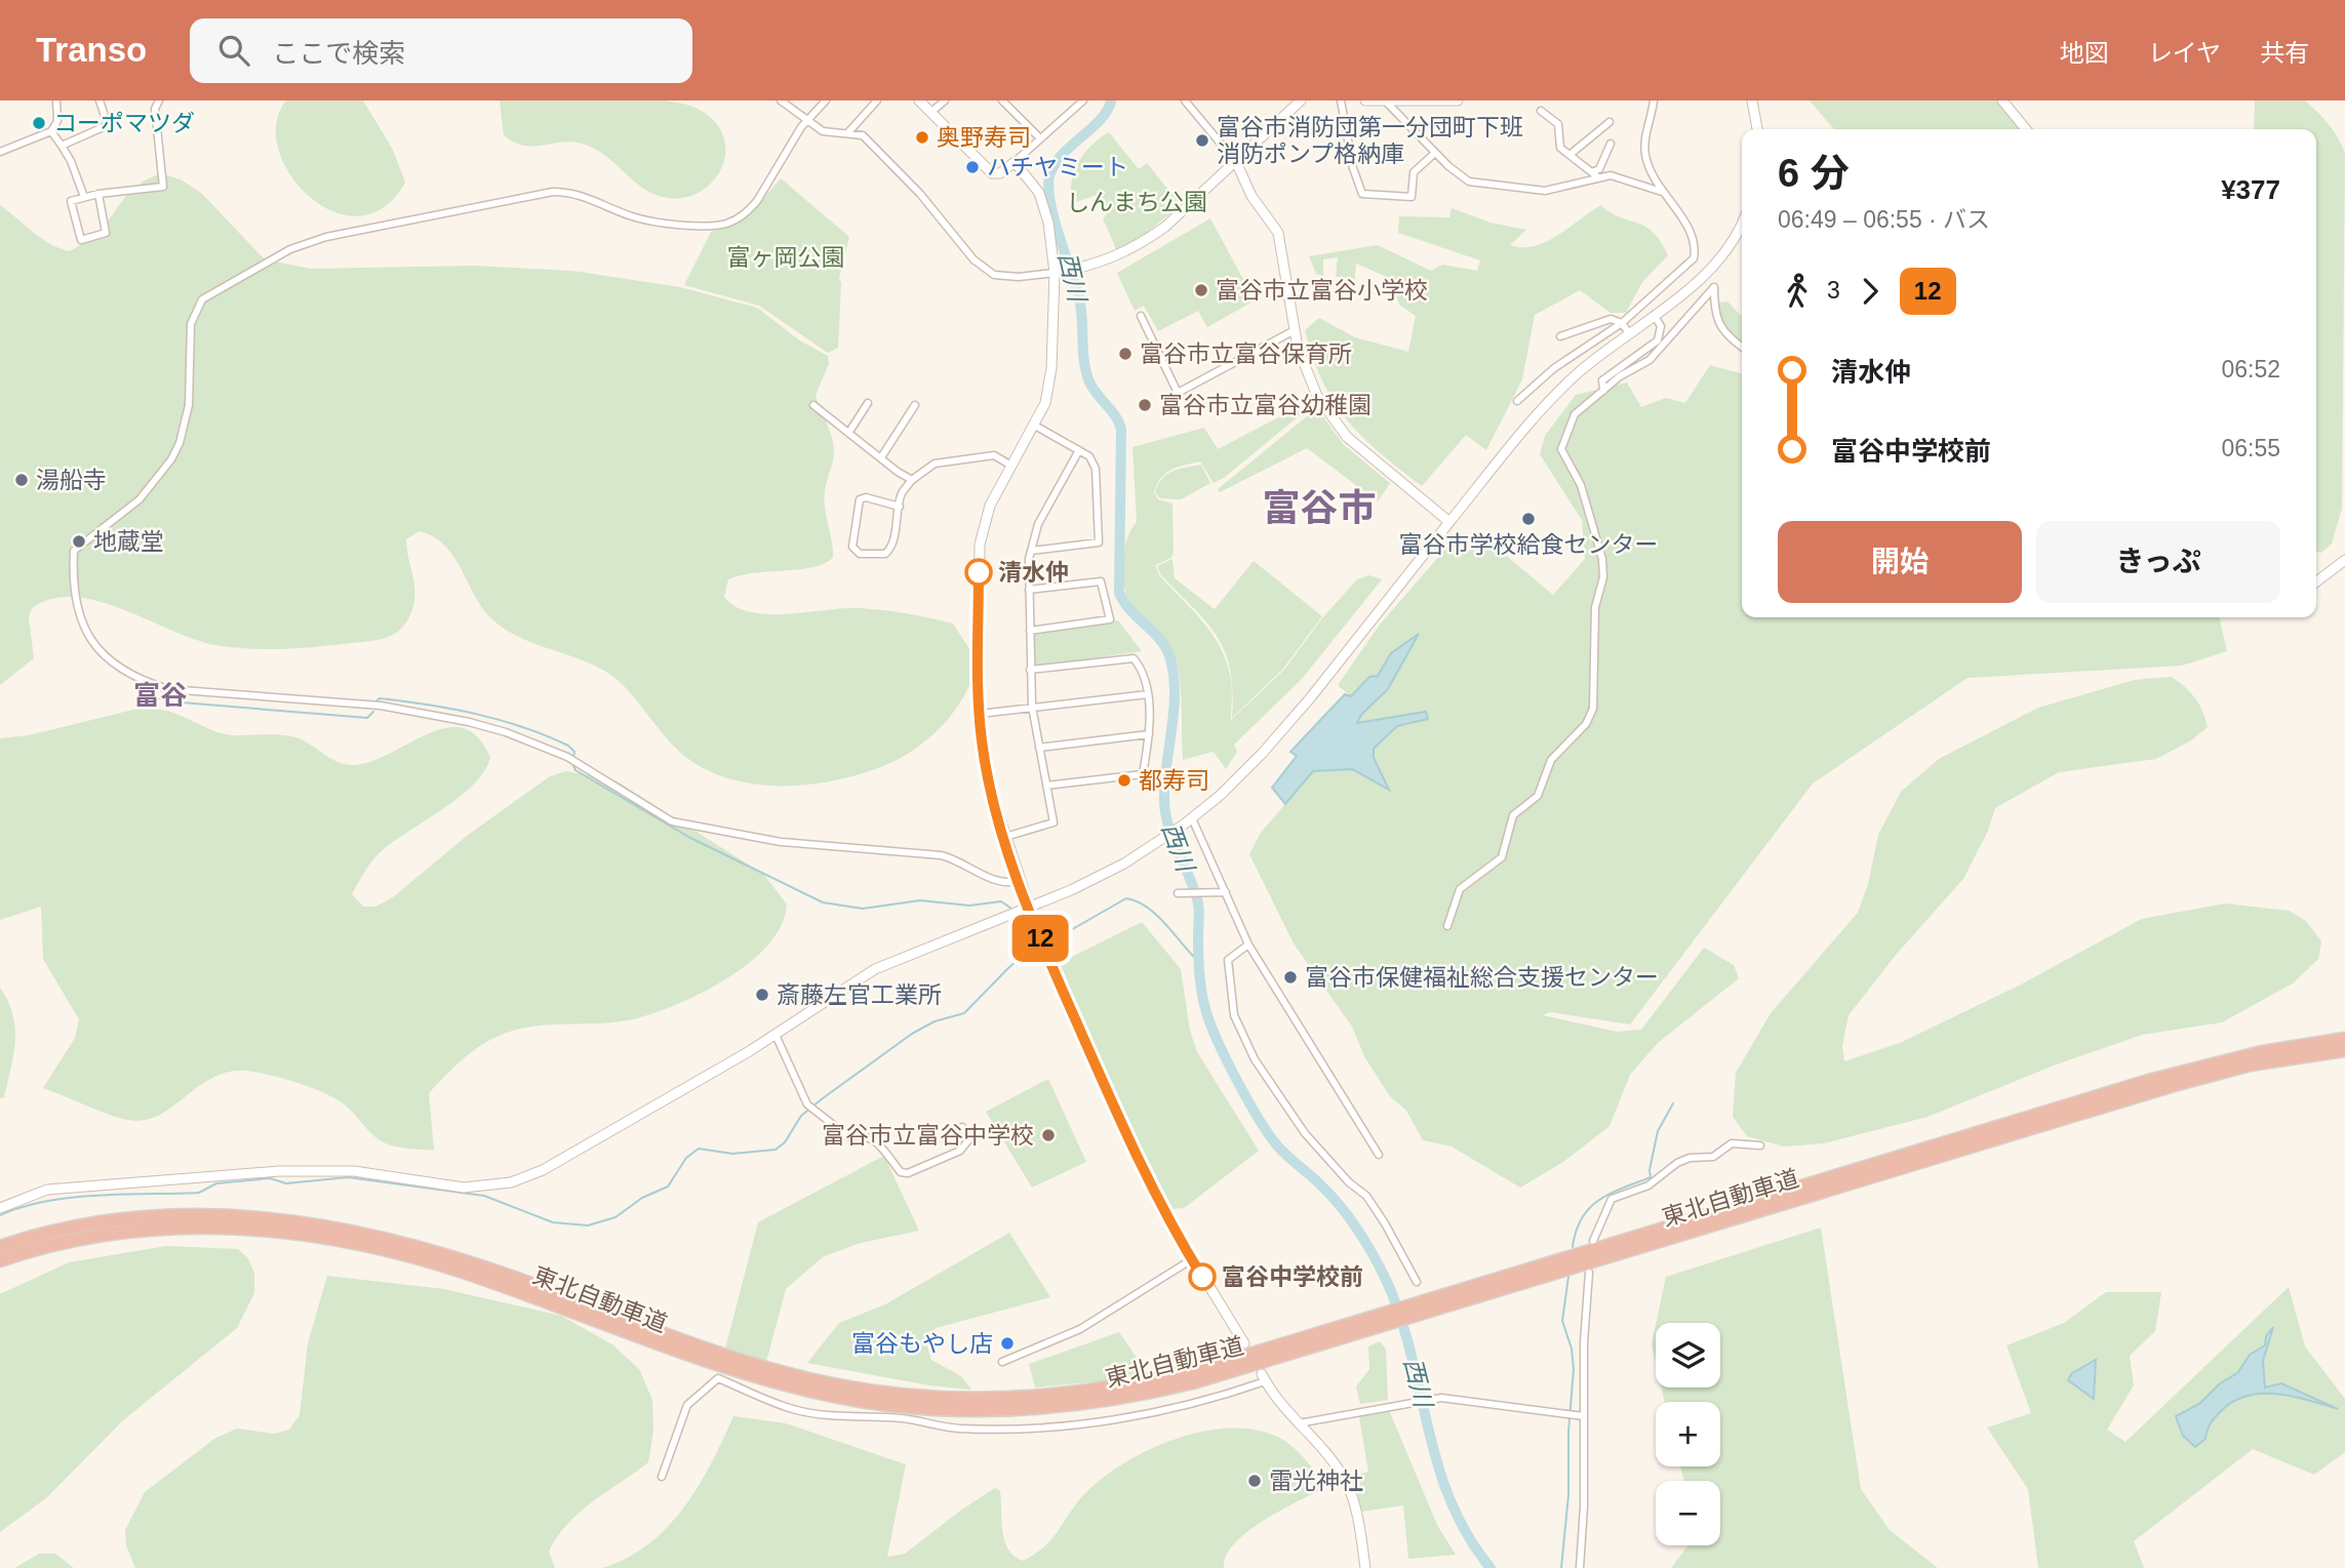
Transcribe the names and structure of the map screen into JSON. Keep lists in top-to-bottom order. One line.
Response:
{"streets":{"highway":["東北自動車道"]},"districts":["富谷市","富谷"],"water":["西川"],"parks":["しんまち公園","富ヶ岡公園"],"places":["コーポマツダ","奥野寿司","富谷市消防団第一分団町下班 消防ポンプ格納庫","ハチヤミート","富谷市立富谷小学校","富谷市立富谷保育所","富谷市立富谷幼稚園","湯船寺","富谷市学校給食センター","地蔵堂","清水仲","都寿司","富谷市保健福祉総合支援センター","斎藤左官工業所","富谷市立富谷中学校","富谷中学校前","富谷もやし店","雷光神社"],"lines":["bus line 12"],"page":{"header":"Transo","search":"ここで検索","nav":["地図","レイヤ","共有"],"on_map":"12","heading":["6 分","06:49 – 06:55 · バス","¥377"],"legs":["3","12"],"list":[{"name":"清水仲","value":"06:52"},{"name":"富谷中学校前","value":"06:55"}],"buttons":["開始","きっぷ"],"map_buttons":["+","−"]}}
